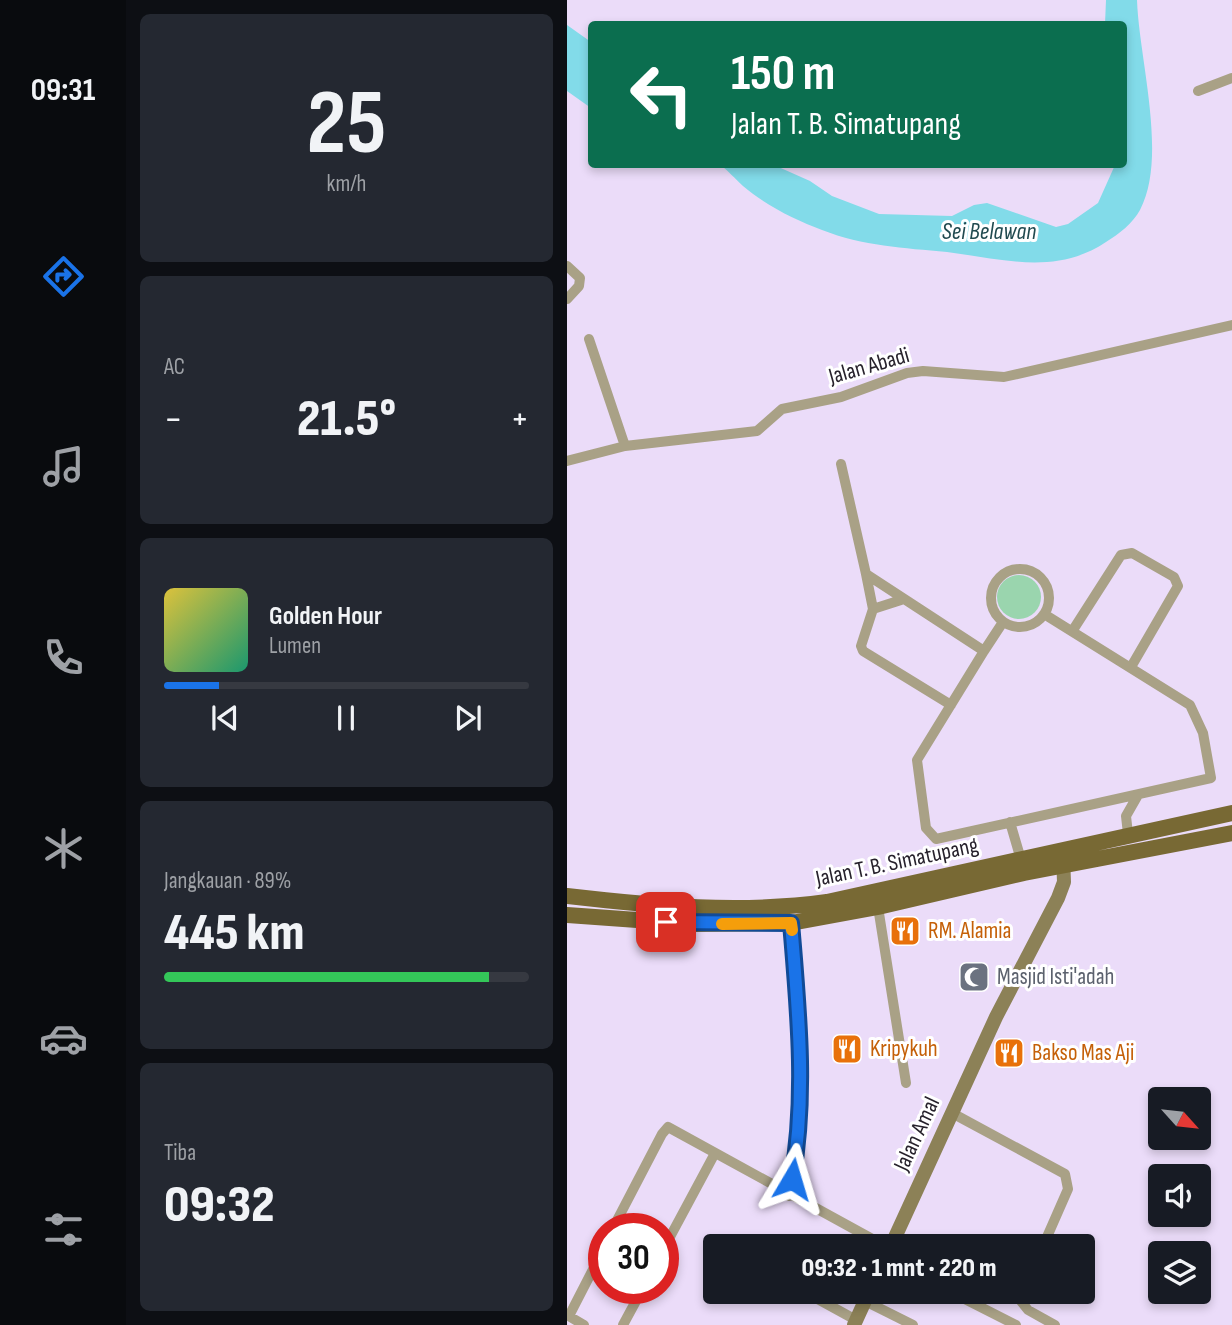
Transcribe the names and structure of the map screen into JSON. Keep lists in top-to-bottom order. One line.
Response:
{"streets":{"main road":["Jalan T. B. Simatupang"],"street":["Jalan Abadi","Jalan Amal"]},"crossings":[["Jalan T. B. Simatupang","Jalan Amal"]],"water":["Sei Belawan"],"places":{"restaurant":["RM. Alamia","Kripykuh","Bakso Mas Aji"],"mosque":["Masjid Isti'adah"]},"north":"bottom right","page":{"tabs":"09:31","tile":[["25","km/h"],"AC",["Jangkauan · 89%","445 km"],["Tiba","09:32"]],"turn":["150 m","Jalan T. B. Simatupang"],"heat":["−","21.5°","+"],"song":["Golden Hour","Lumen"],"limit":"30","trip":"09:32 · 1 mnt · 220 m"}}
